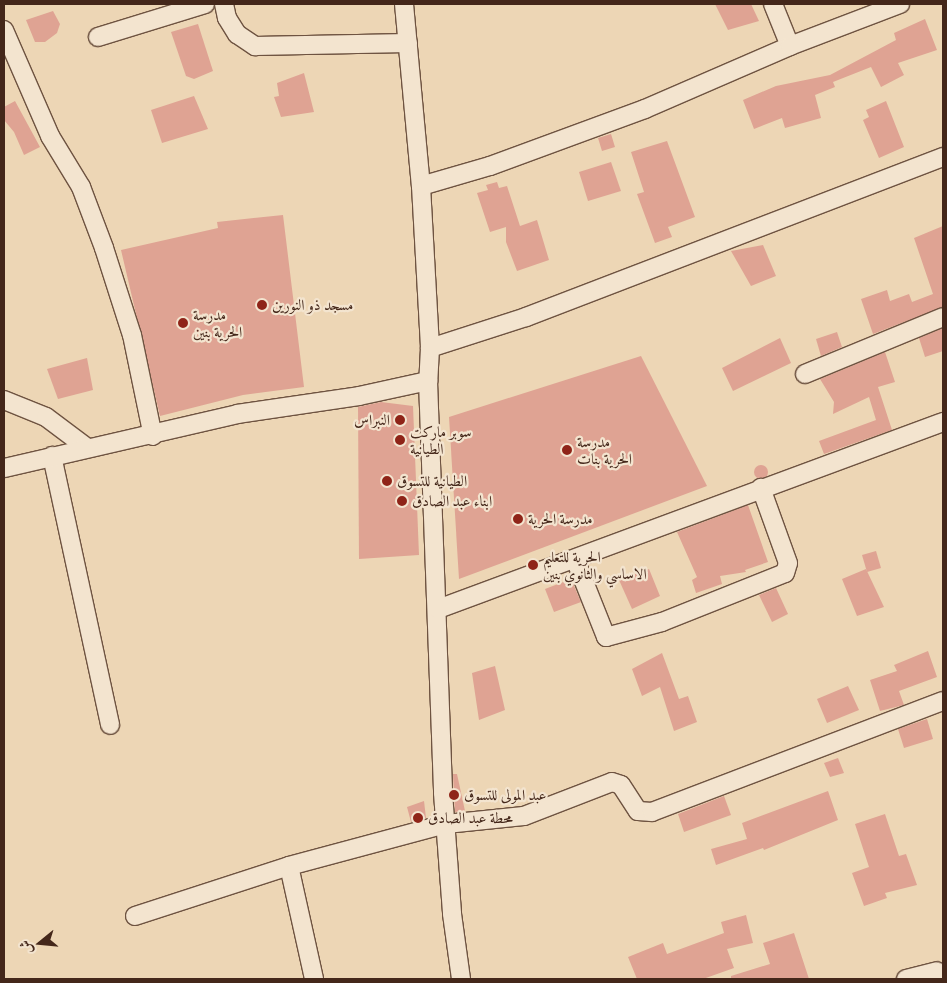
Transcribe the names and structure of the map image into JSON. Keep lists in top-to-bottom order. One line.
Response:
{"places":["مسجد ذو النورين","مدرسة الحرية بنين","النبراس","سوبر ماركت الطيانية","مدرسة الحرية بنات","الطيانية للتسوق","ابناء عبد الصادق","مدرسة الحرية","الحرية للتعليم الاساسي والثانوي بنين","عبد المولى للتسوق","محطة عبد الصادق"],"north":"left"}
